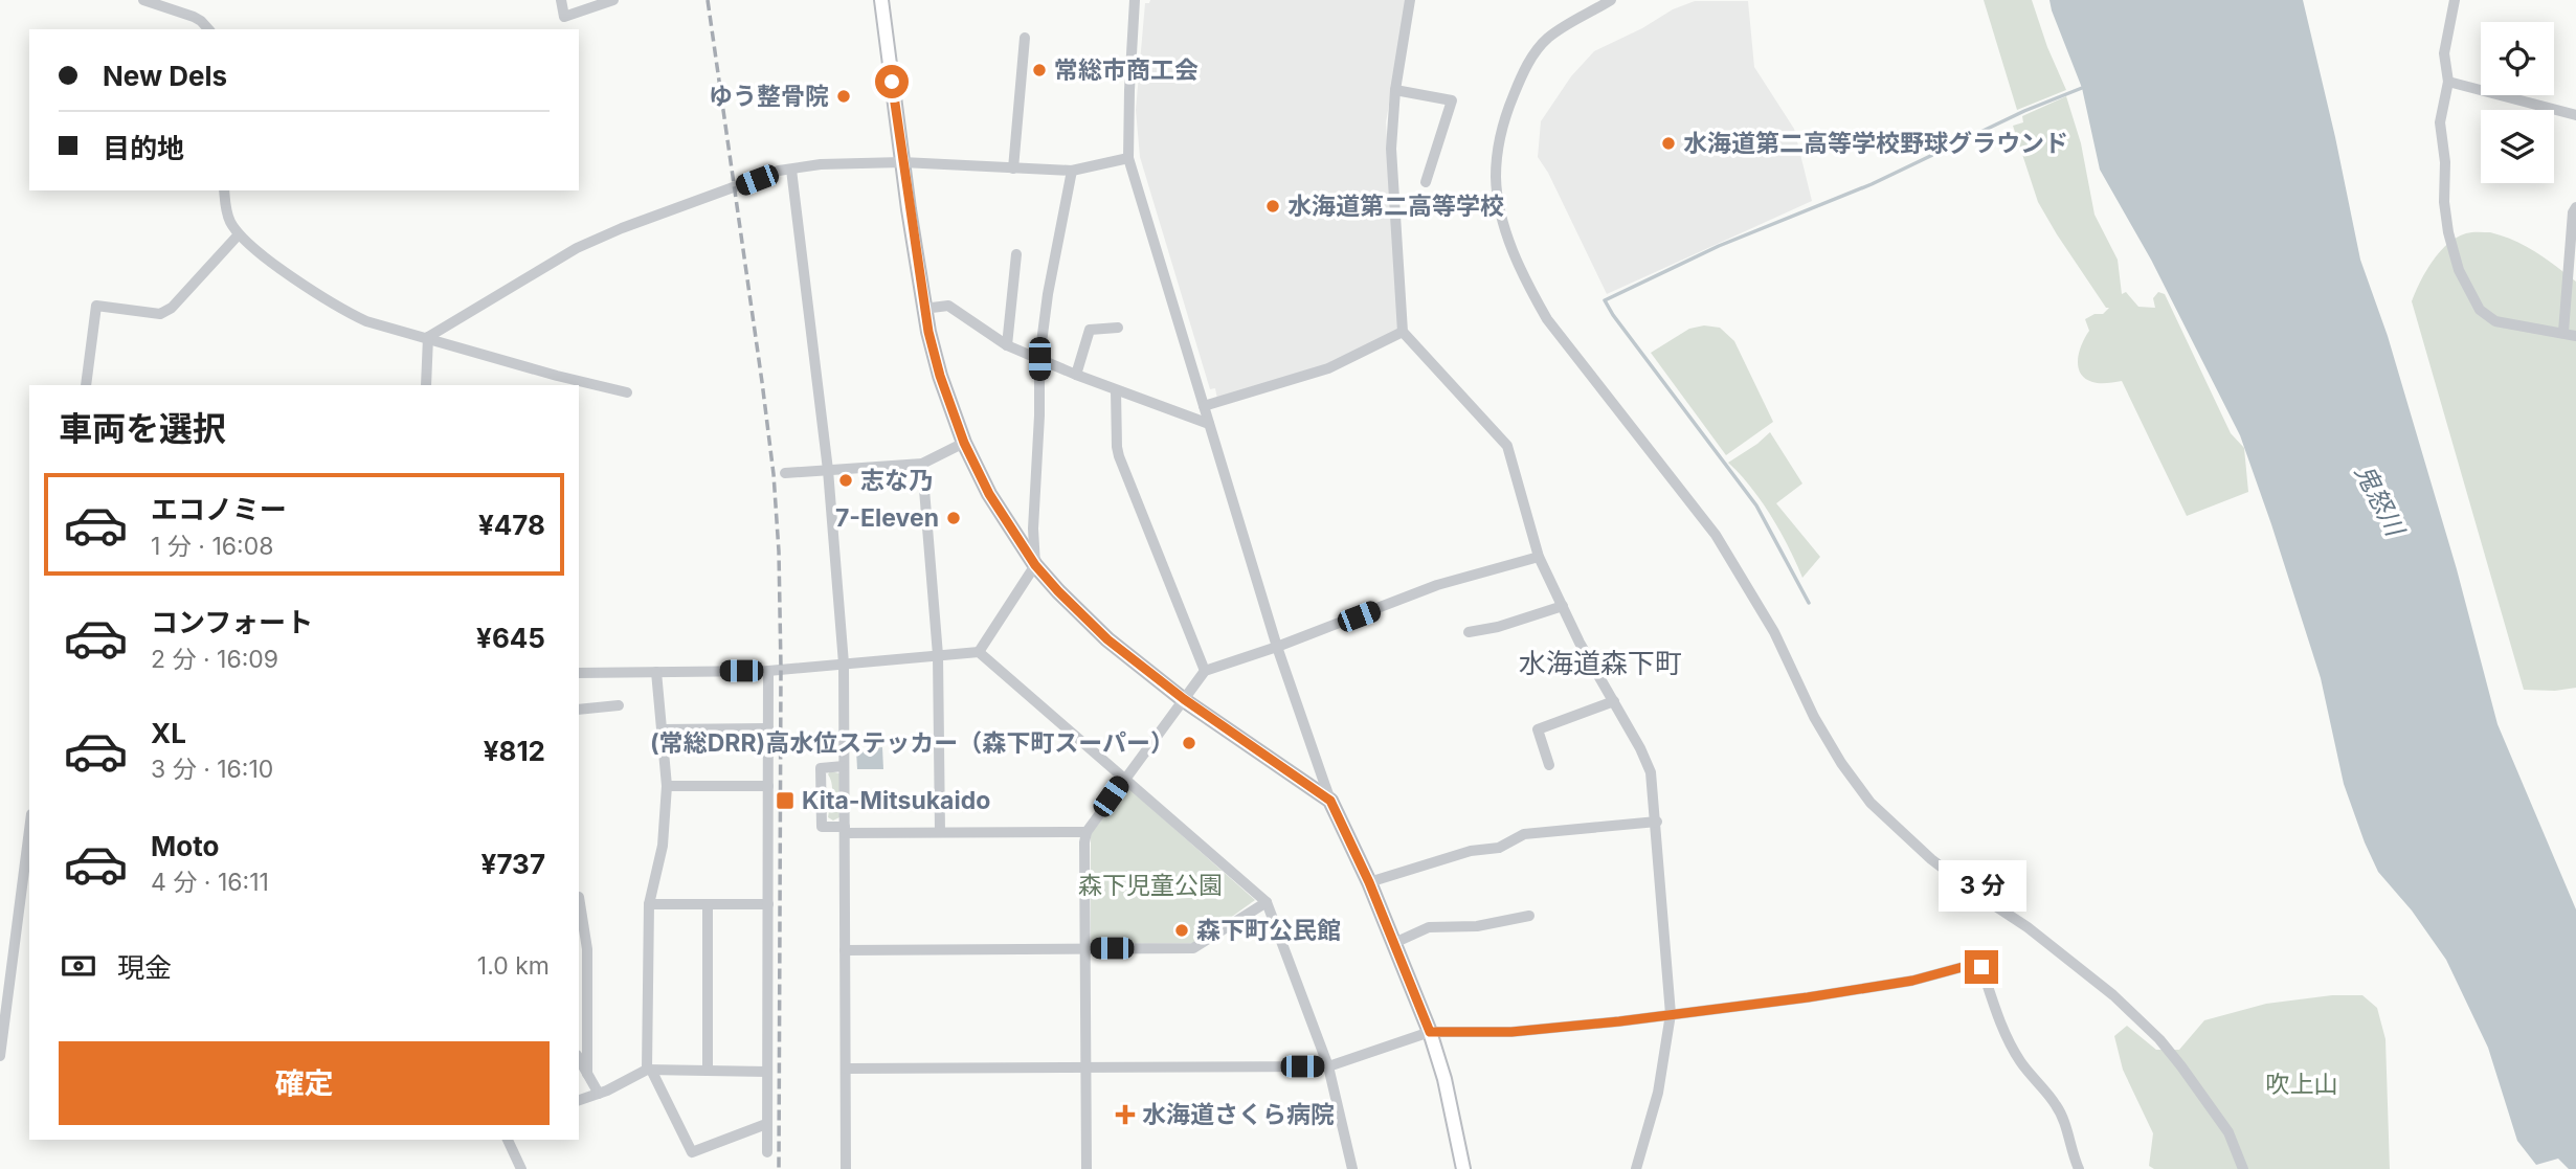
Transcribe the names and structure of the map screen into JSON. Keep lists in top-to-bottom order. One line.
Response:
{"districts":["水海道森下町"],"water":["鬼怒川"],"parks":["森下児童公園","吹上山"],"places":{"other":["常総市商工会","ゆう整骨院","水海道第二高等学校野球グラウンド","水海道第二高等学校","志な乃","7-Eleven","(常総DRR)高水位ステッカー（森下町スーパー）","森下町公民館"],"transit":["Kita-Mitsukaido"],"health":["水海道さくら病院"]},"page":{"banner":["New Dels","目的地"],"heading":"車両を選択","list":[{"name":"エコノミー","note":"1 分 · 16:08","value":"¥478"},{"name":"コンフォート","note":"2 分 · 16:09","value":"¥645"},{"name":"XL","note":"3 分 · 16:10","value":"¥812"},{"name":"Moto","note":"4 分 · 16:11","value":"¥737"}],"bubble":"3 分","pay":["現金","1.0 km"],"buttons":"確定"}}
